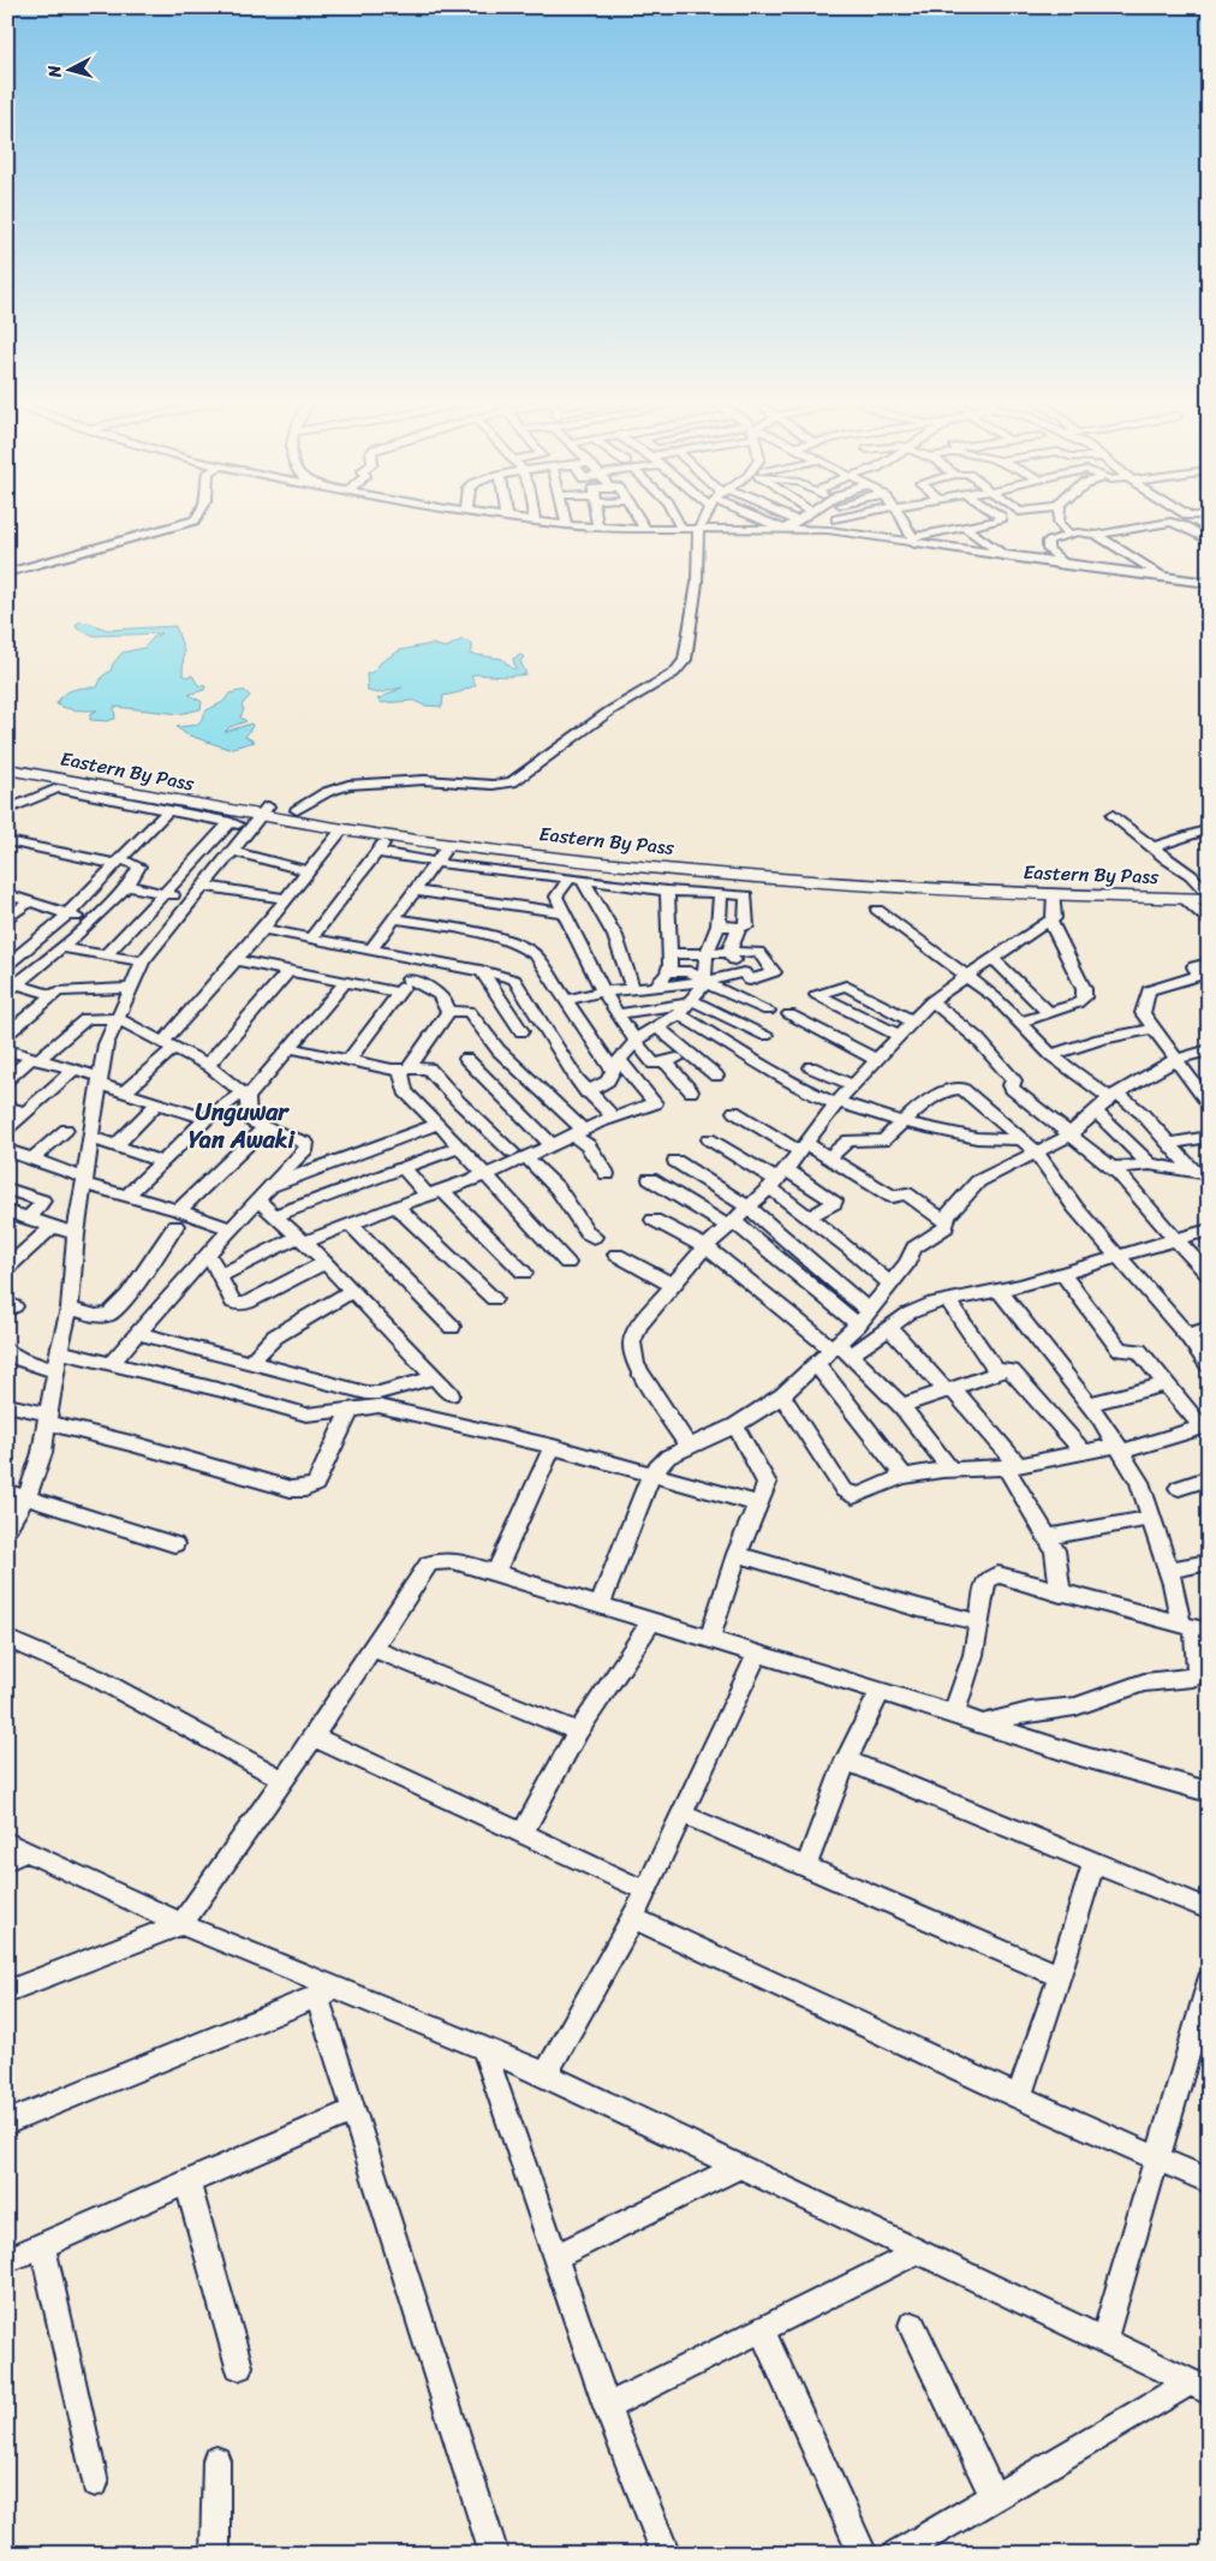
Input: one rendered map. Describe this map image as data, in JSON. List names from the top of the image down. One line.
{"streets":{"main road":["Eastern By Pass"]},"districts":["Unguwar Yan Awaki"],"north":"left"}
